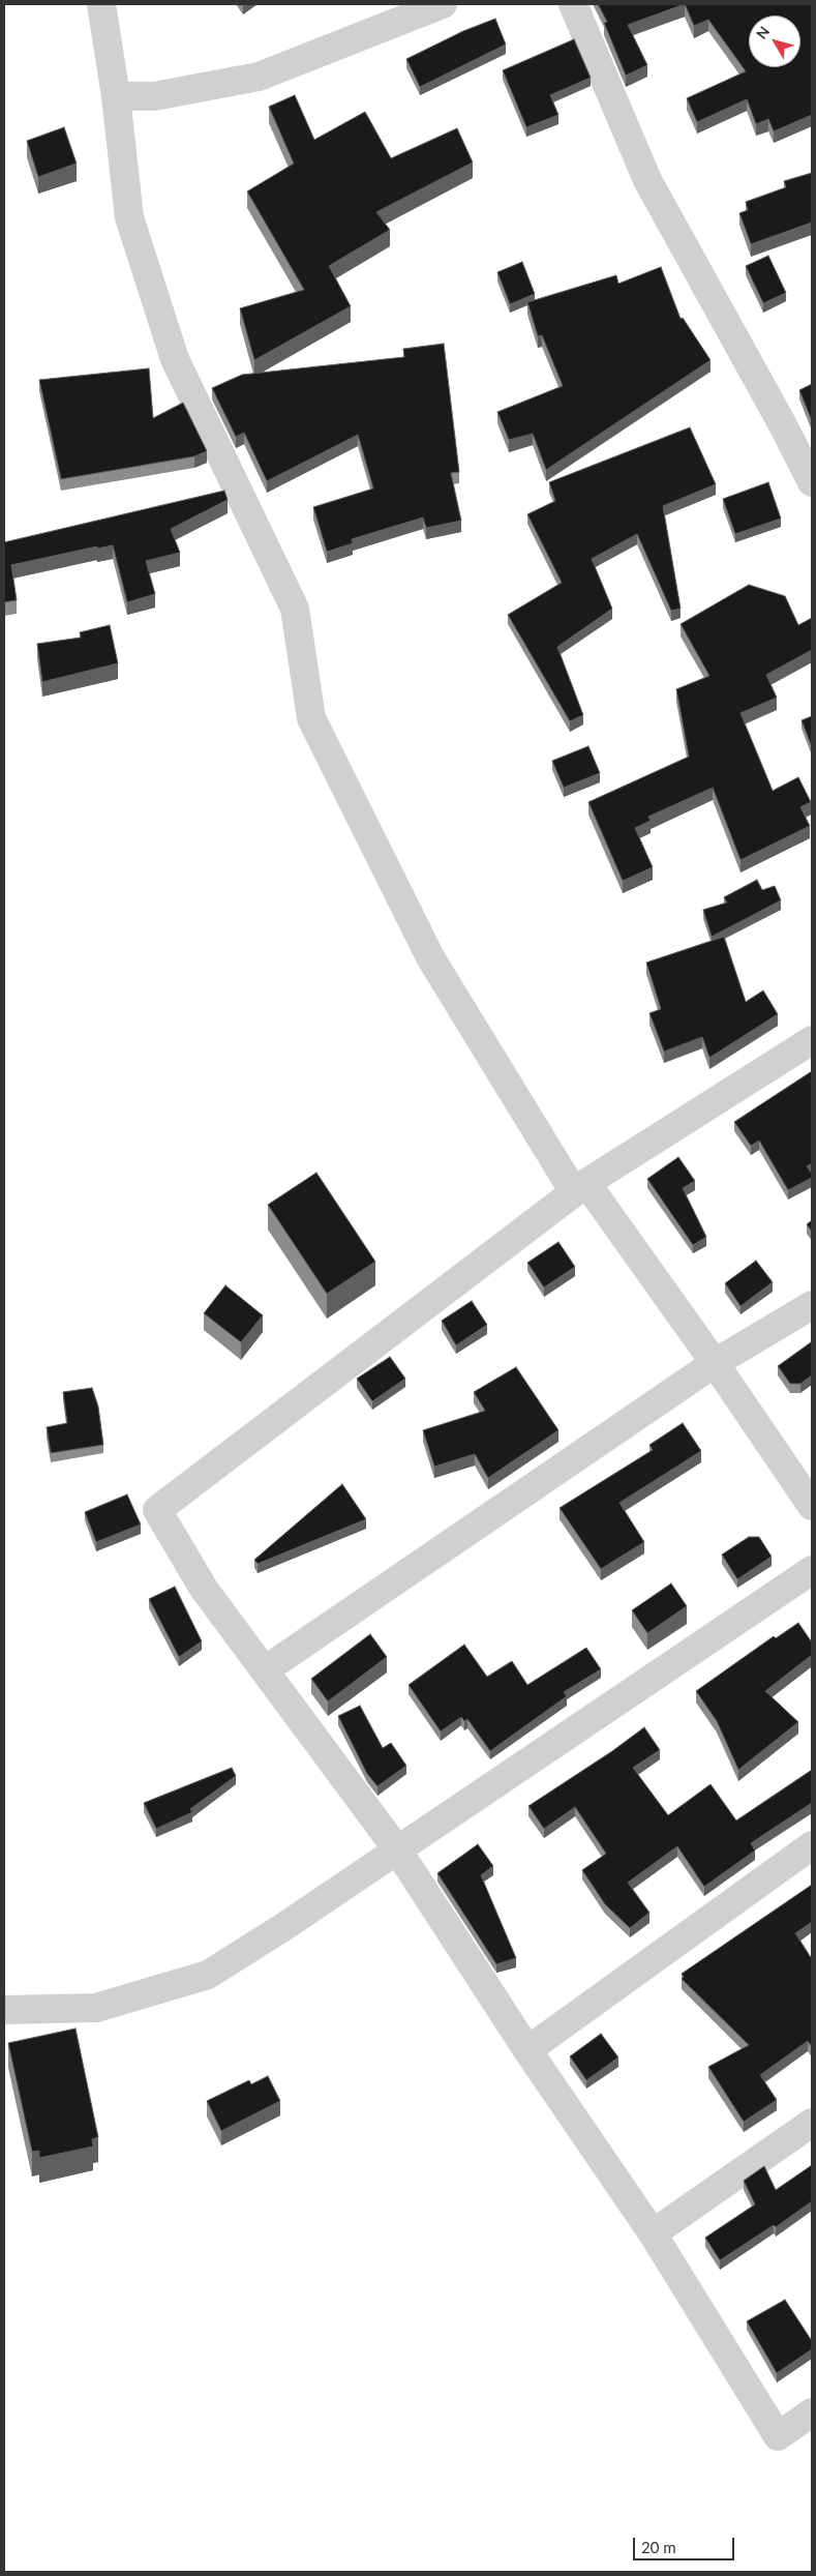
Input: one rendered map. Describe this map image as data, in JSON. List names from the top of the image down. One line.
{"scale_bar":"20 m","north":"top left"}
